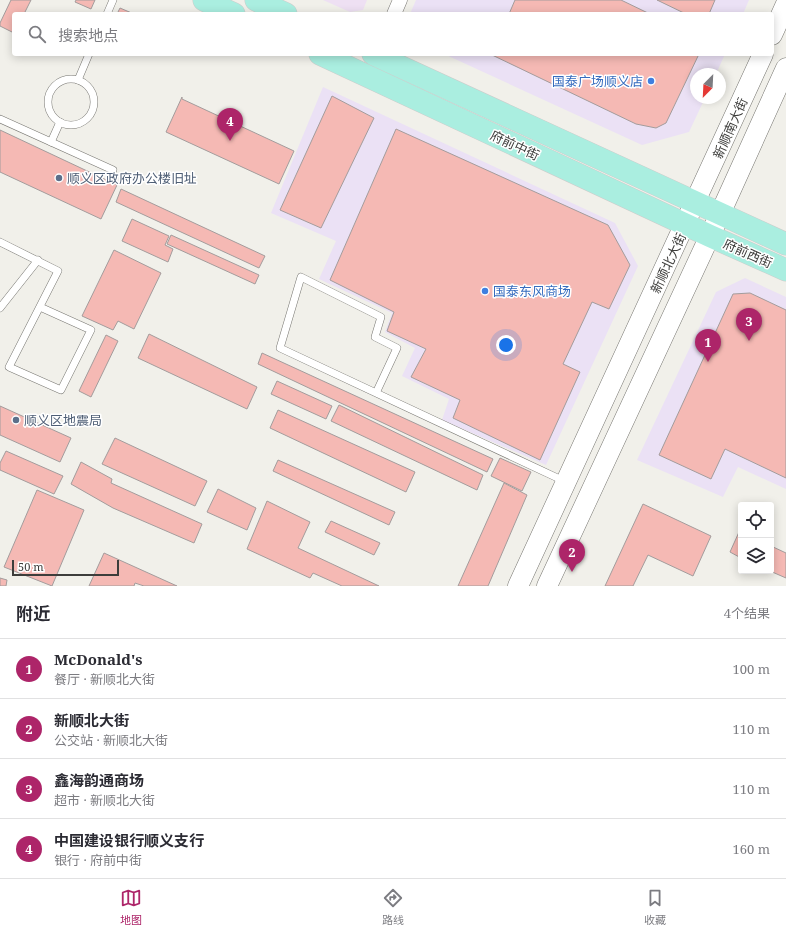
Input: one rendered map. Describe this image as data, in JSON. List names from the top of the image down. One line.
{"streets":{"main road":["新顺南大街","府前中街","府前西街","新顺北大街"]},"crossings":[["新顺南大街","府前中街"],["新顺南大街","府前西街"],["新顺南大街","新顺北大街"],["府前中街","府前西街"],["府前中街","新顺北大街"],["府前西街","新顺北大街"]],"places":["国泰广场顺义店","顺义区政府办公楼旧址","国泰东风商场","顺义区地震局"],"scale_bar":"50 m","north":"bottom left","page":{"search":"搜索地点","pins":["4","3","1","2"],"scale":"50 m","heading":["附近","4个结果"],"list":[{"mark":"1","name":"McDonald's","note":"餐厅 · 新顺北大街","value":"100 m"},{"mark":"2","name":"新顺北大街","note":"公交站 · 新顺北大街","value":"110 m"},{"mark":"3","name":"鑫海韵通商场","note":"超市 · 新顺北大街","value":"110 m"},{"mark":"4","name":"中国建设银行顺义支行","note":"银行 · 府前中街","value":"160 m"}],"nav":["地图","路线","收藏"]}}
